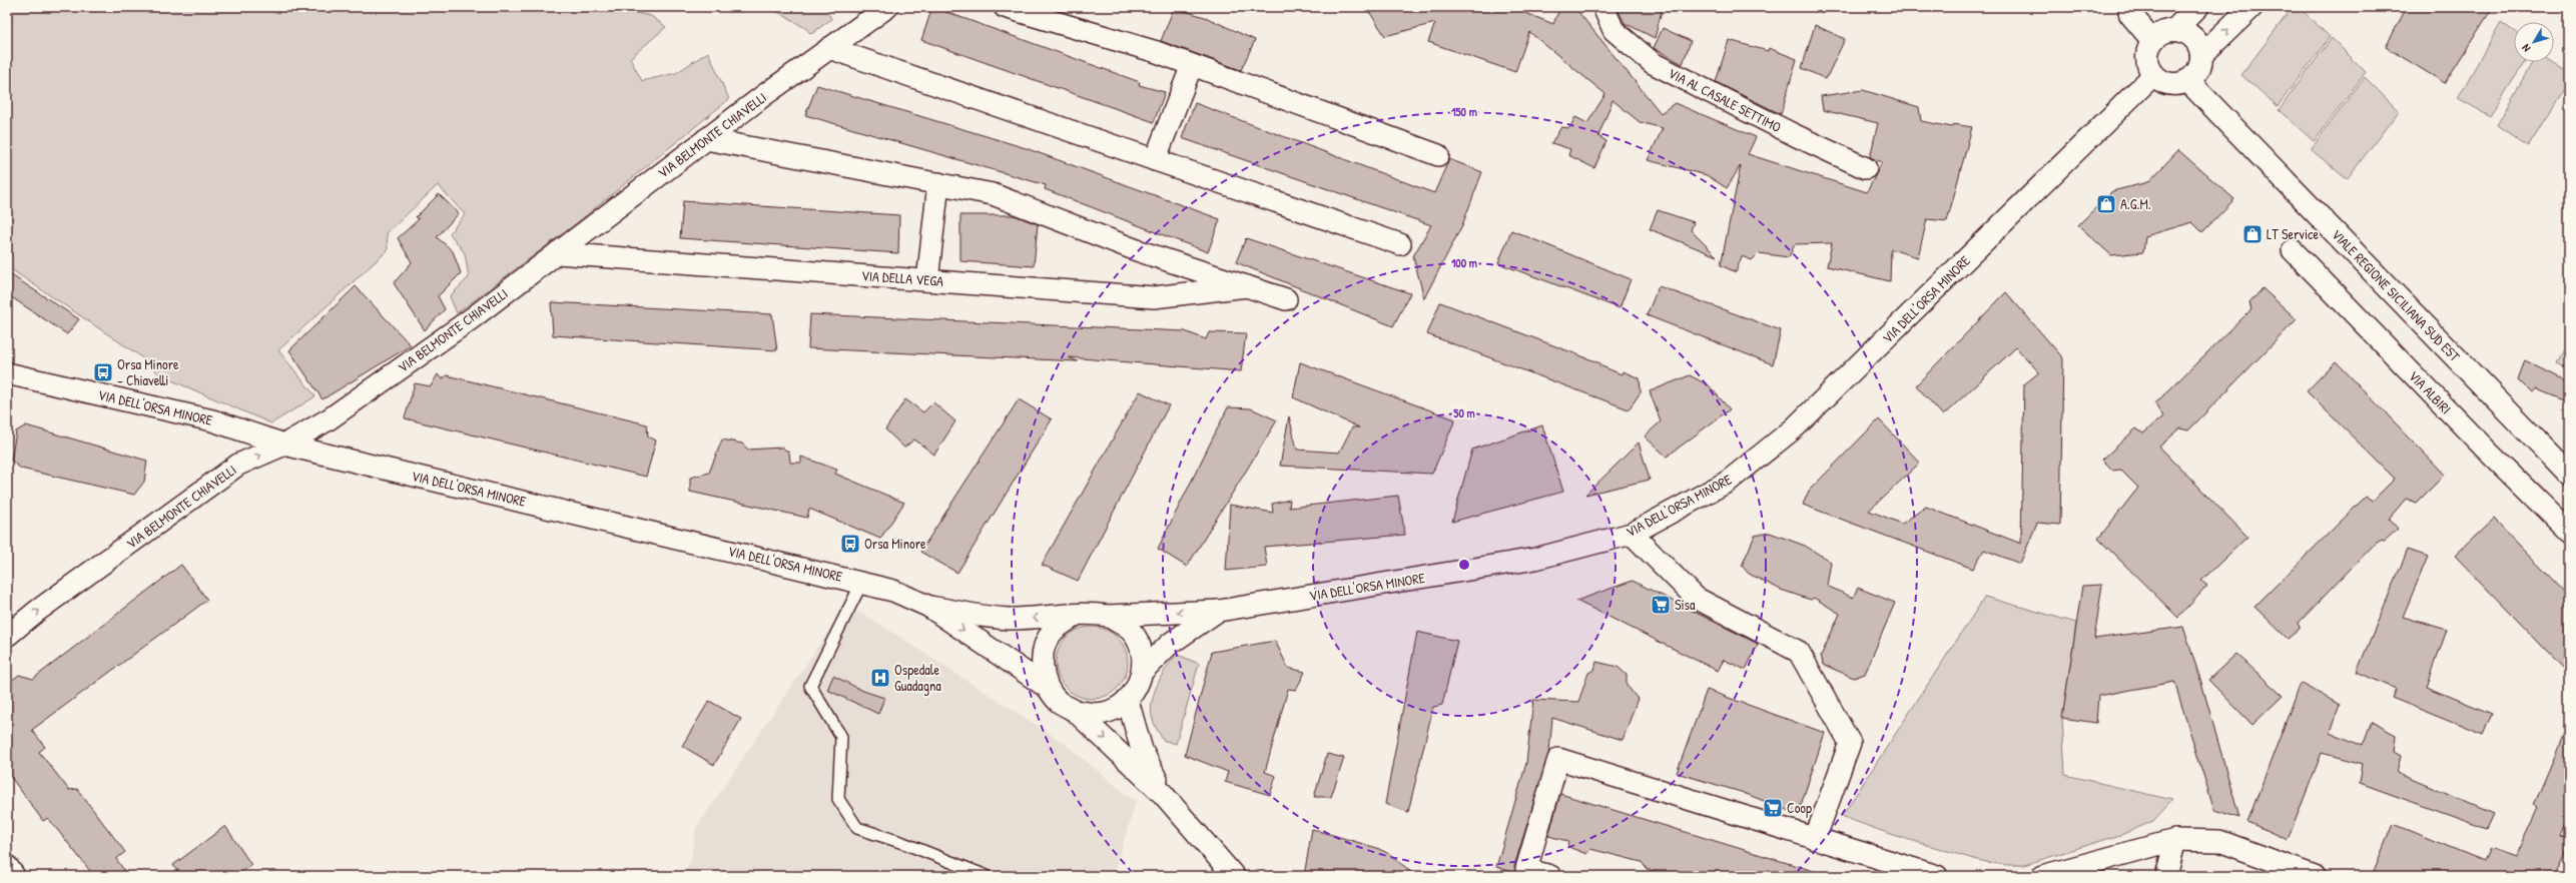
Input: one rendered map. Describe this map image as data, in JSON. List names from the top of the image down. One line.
{"streets":{"street":["VIA AL CASALE SETTIMO","VIA BELMONTE CHIAVELLI","VIA DELLA VEGA","VIALE REGIONE SICILIANA SUD EST","VIA DELL'ORSA MINORE","VIA ALBIRI"]},"crossings":[["VIA BELMONTE CHIAVELLI","VIA DELLA VEGA"],["VIA BELMONTE CHIAVELLI","VIA DELL'ORSA MINORE"],["VIALE REGIONE SICILIANA SUD EST","VIA DELL'ORSA MINORE"]],"places":{"shop":["A.G.M.","LT Service"],"bus stop":["Orsa Minore - Chiavelli","Orsa Minore"],"supermarket":["Sisa","Coop"],"hospital":["Ospedale Guadagna"]},"north":"bottom left","rings":["150 m","100 m","50 m"]}
